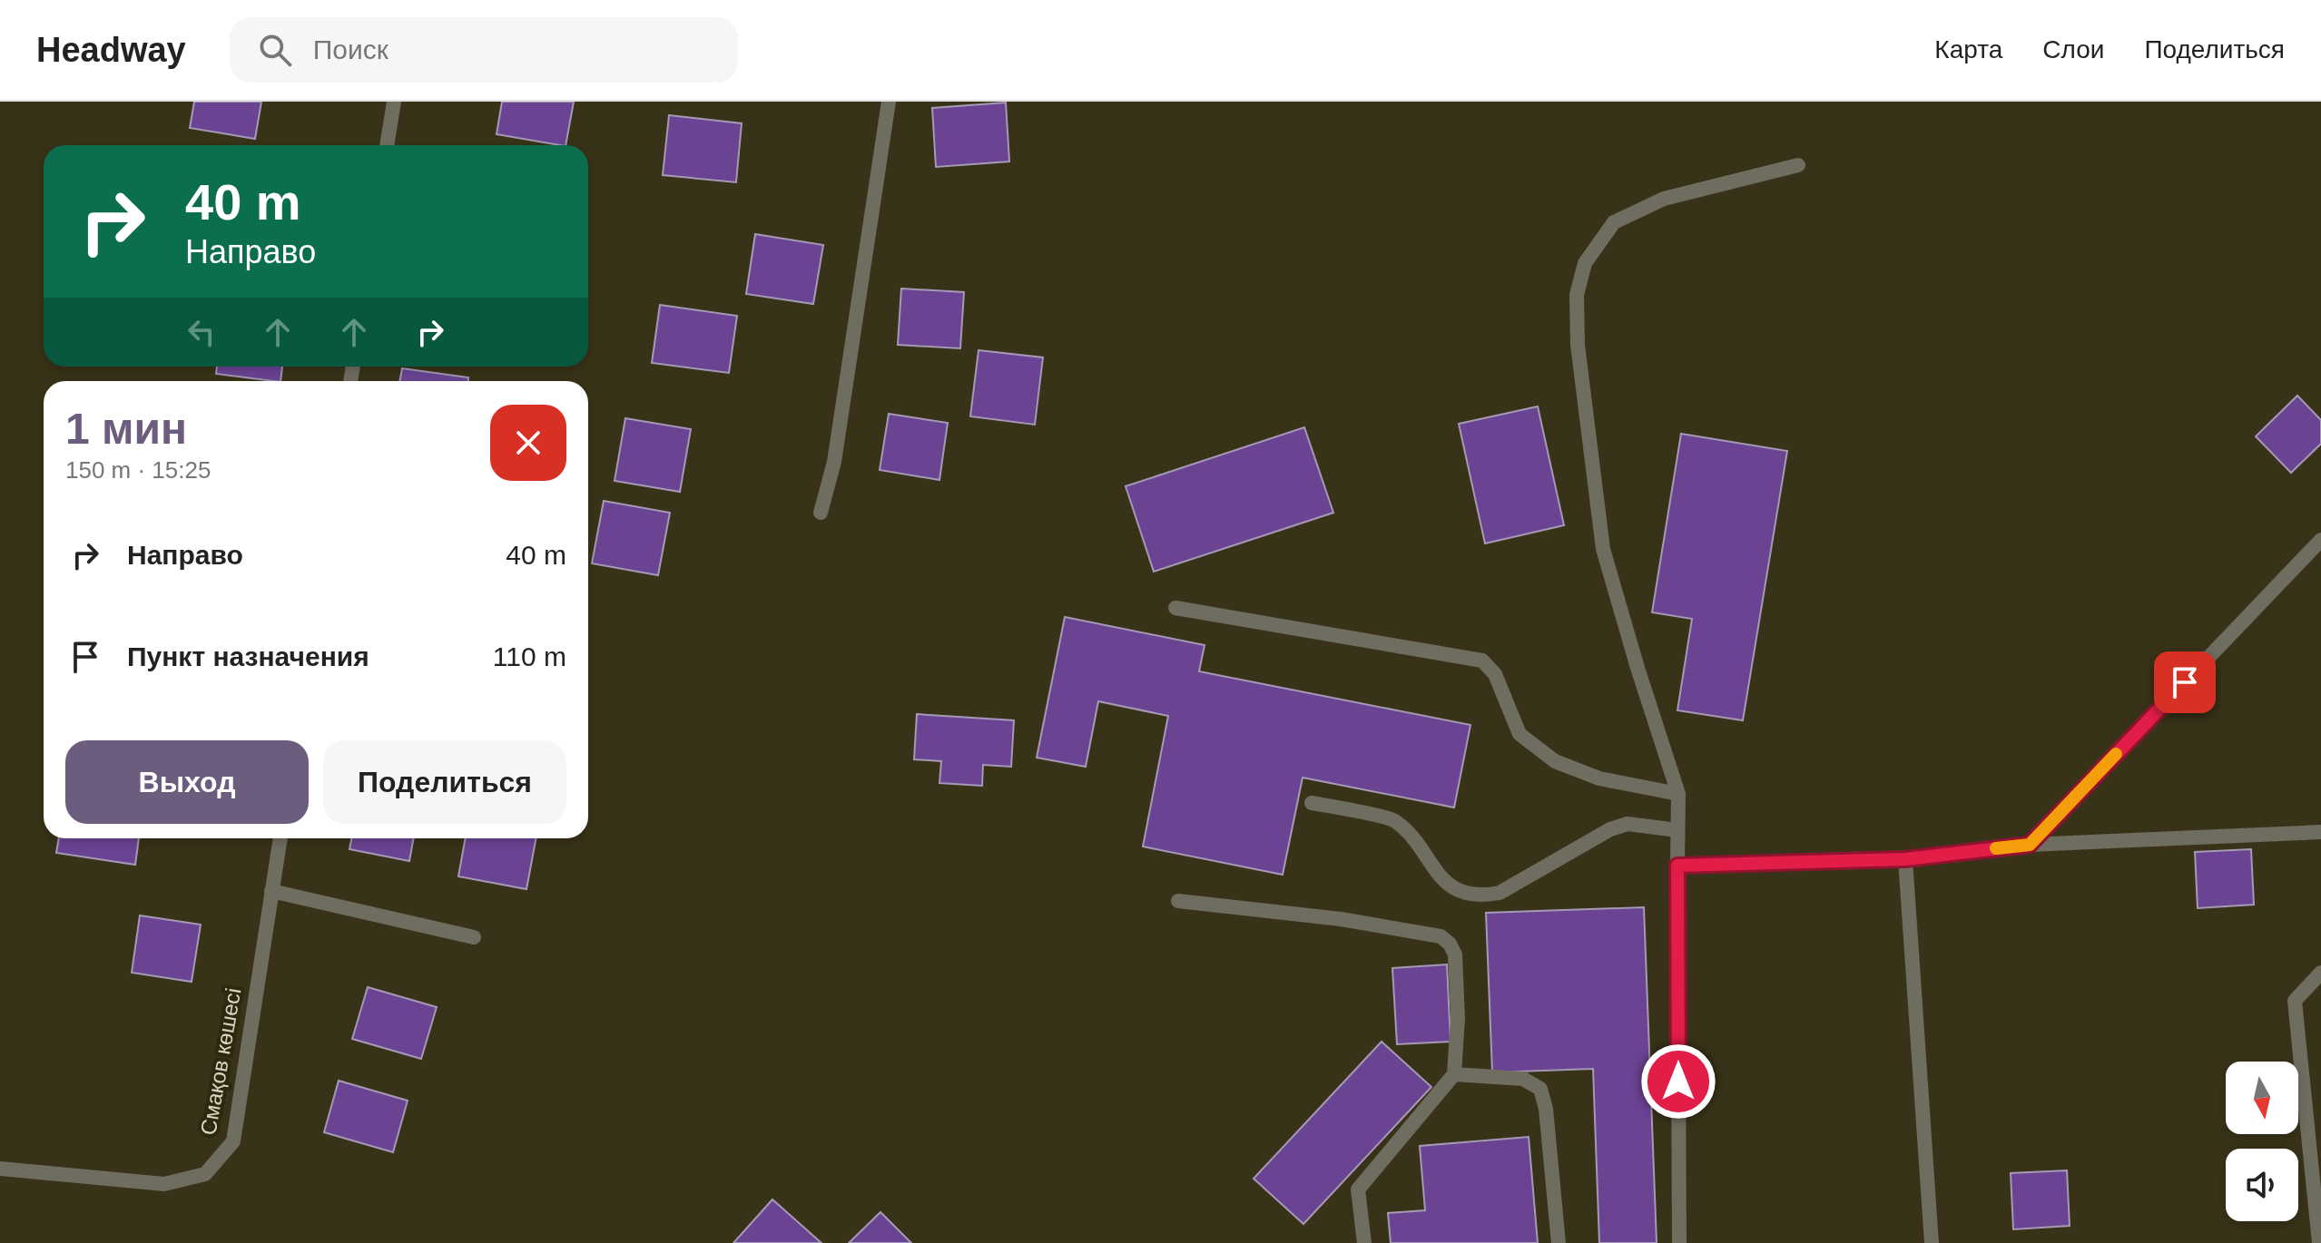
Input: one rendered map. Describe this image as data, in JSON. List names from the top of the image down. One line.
{"streets":{"street":["Смақов көшесі"]},"north":"bottom","page":{"header":"Headway","search":"Поиск","nav":["Карта","Слои","Поделиться"],"turn":["40 m","Направо"],"heading":["1 мин","150 m · 15:25"],"list":[{"name":"Направо","value":"40 m"},{"name":"Пункт назначения","value":"110 m"}],"buttons":["Выход","Поделиться"]}}
